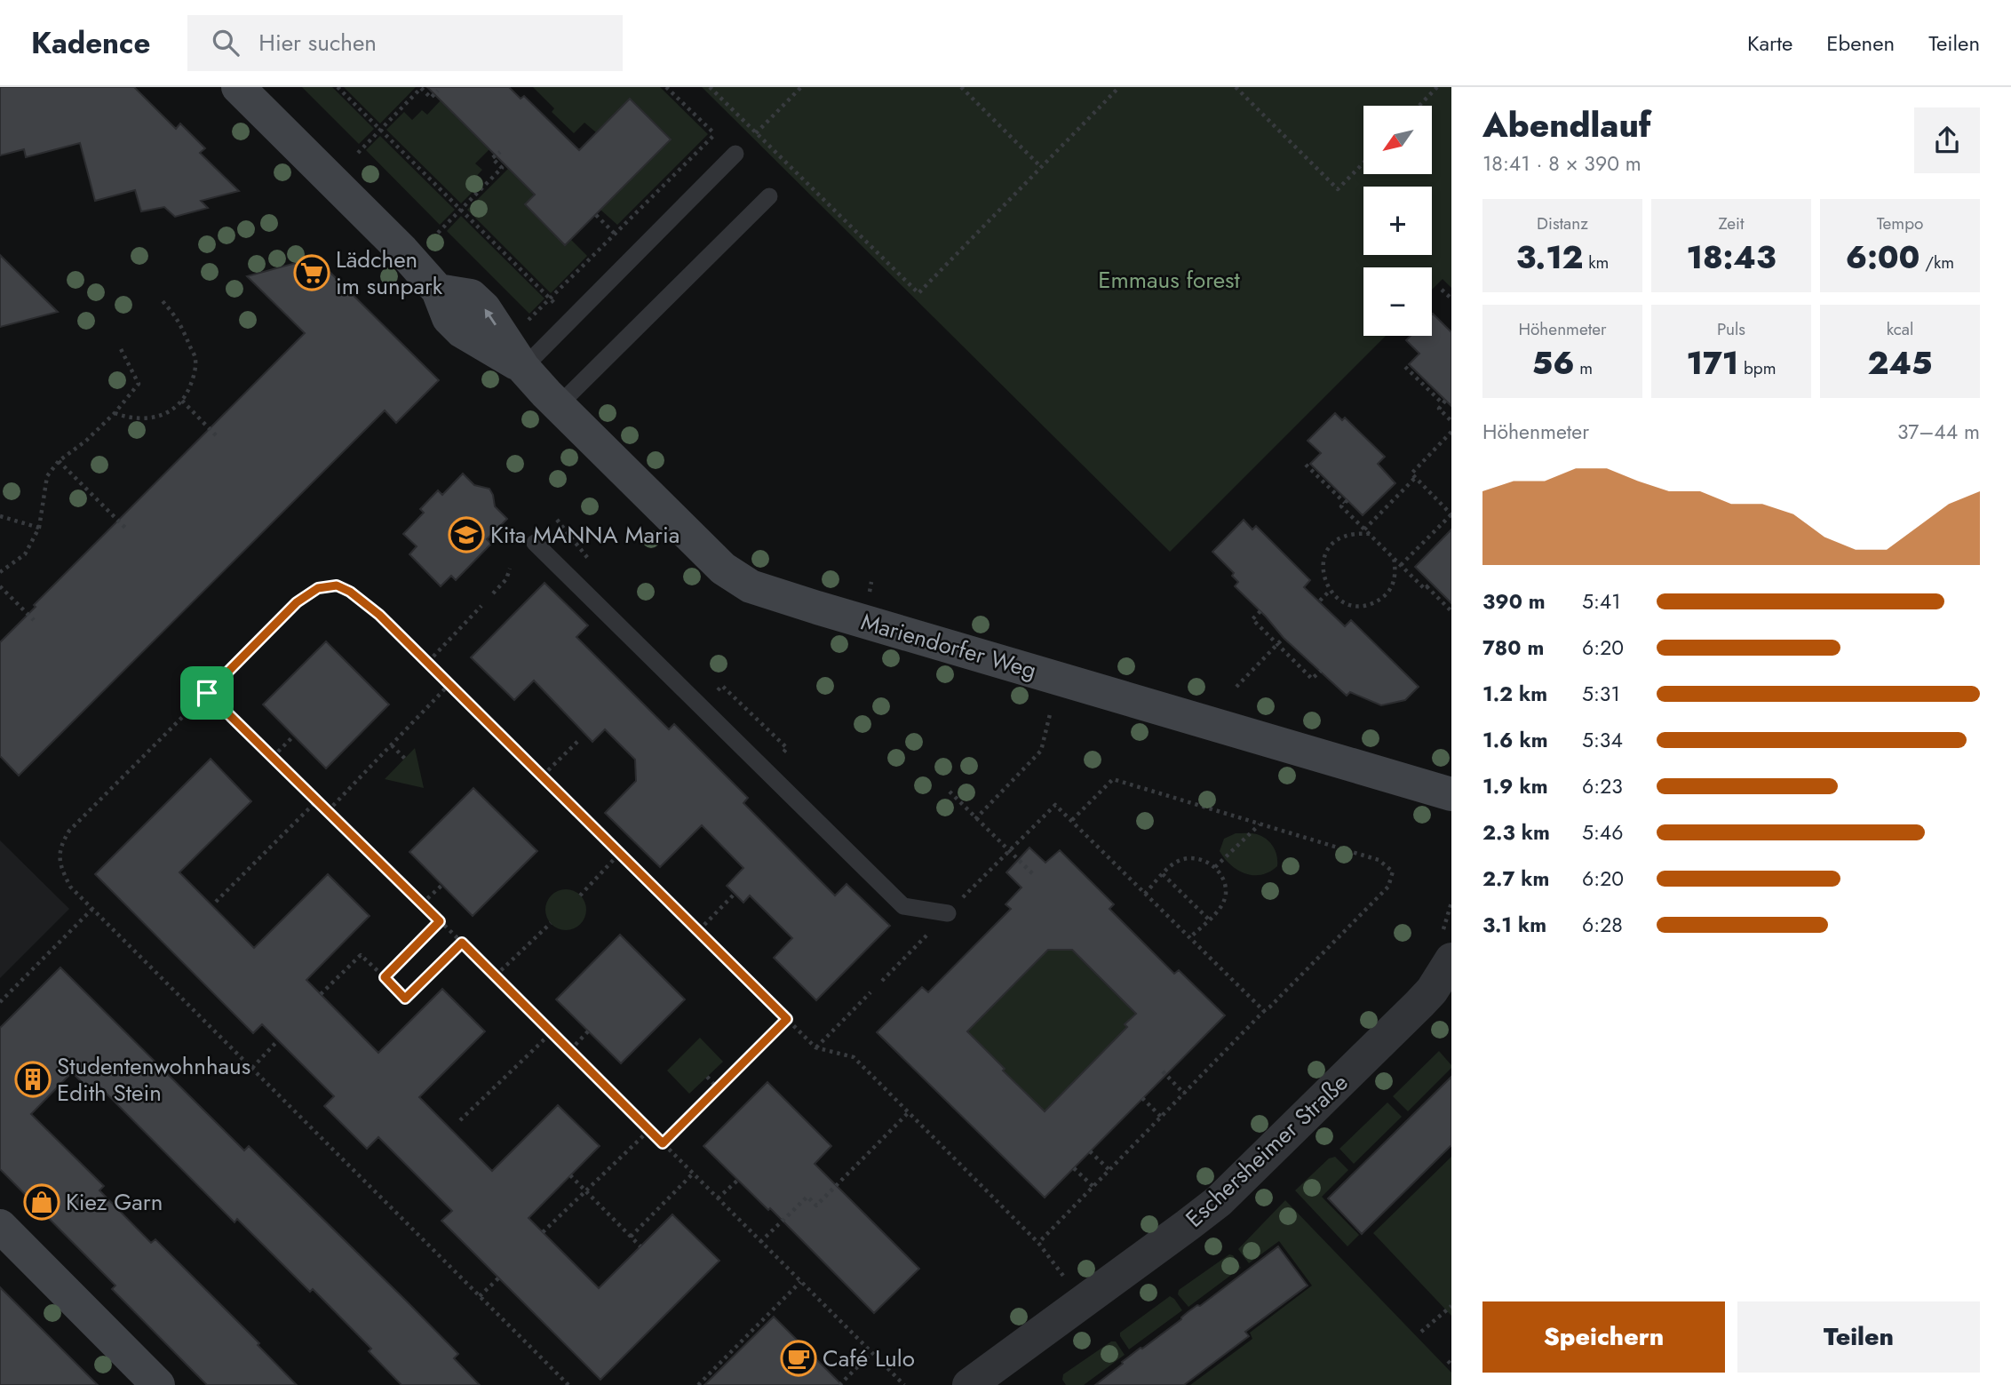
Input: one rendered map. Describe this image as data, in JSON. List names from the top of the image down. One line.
{"streets":{"street":["Mariendorfer Weg","Eschersheimer Straße"]},"parks":["Emmaus forest"],"places":{"supermarket":["Lädchen im sunpark"],"school or university":["Kita MANNA Maria"],"building":["Studentenwohnhaus Edith Stein"],"shop":["Kiez Garn"],"cafe":["Café Lulo"]},"north":"bottom left","page":{"header":"Kadence","search":"Hier suchen","nav":["Karte","Ebenen","Teilen"],"heading":["Abendlauf","18:41 · 8 × 390 m"],"map_buttons":["+","−"],"stats":[["Distanz","3.12 km"],["Zeit","18:43"],["Tempo","6:00 /km"],["Höhenmeter","56 m"],["Puls","171 bpm"],["kcal","245"]],"chart":["Höhenmeter","37–44 m"],"list":[{"name":"390 m","note":"5:41"},{"name":"780 m","note":"6:20"},{"name":"1.2 km","note":"5:31"},{"name":"1.6 km","note":"5:34"},{"name":"1.9 km","note":"6:23"},{"name":"2.3 km","note":"5:46"},{"name":"2.7 km","note":"6:20"},{"name":"3.1 km","note":"6:28"}],"buttons":["Speichern","Teilen"]}}
